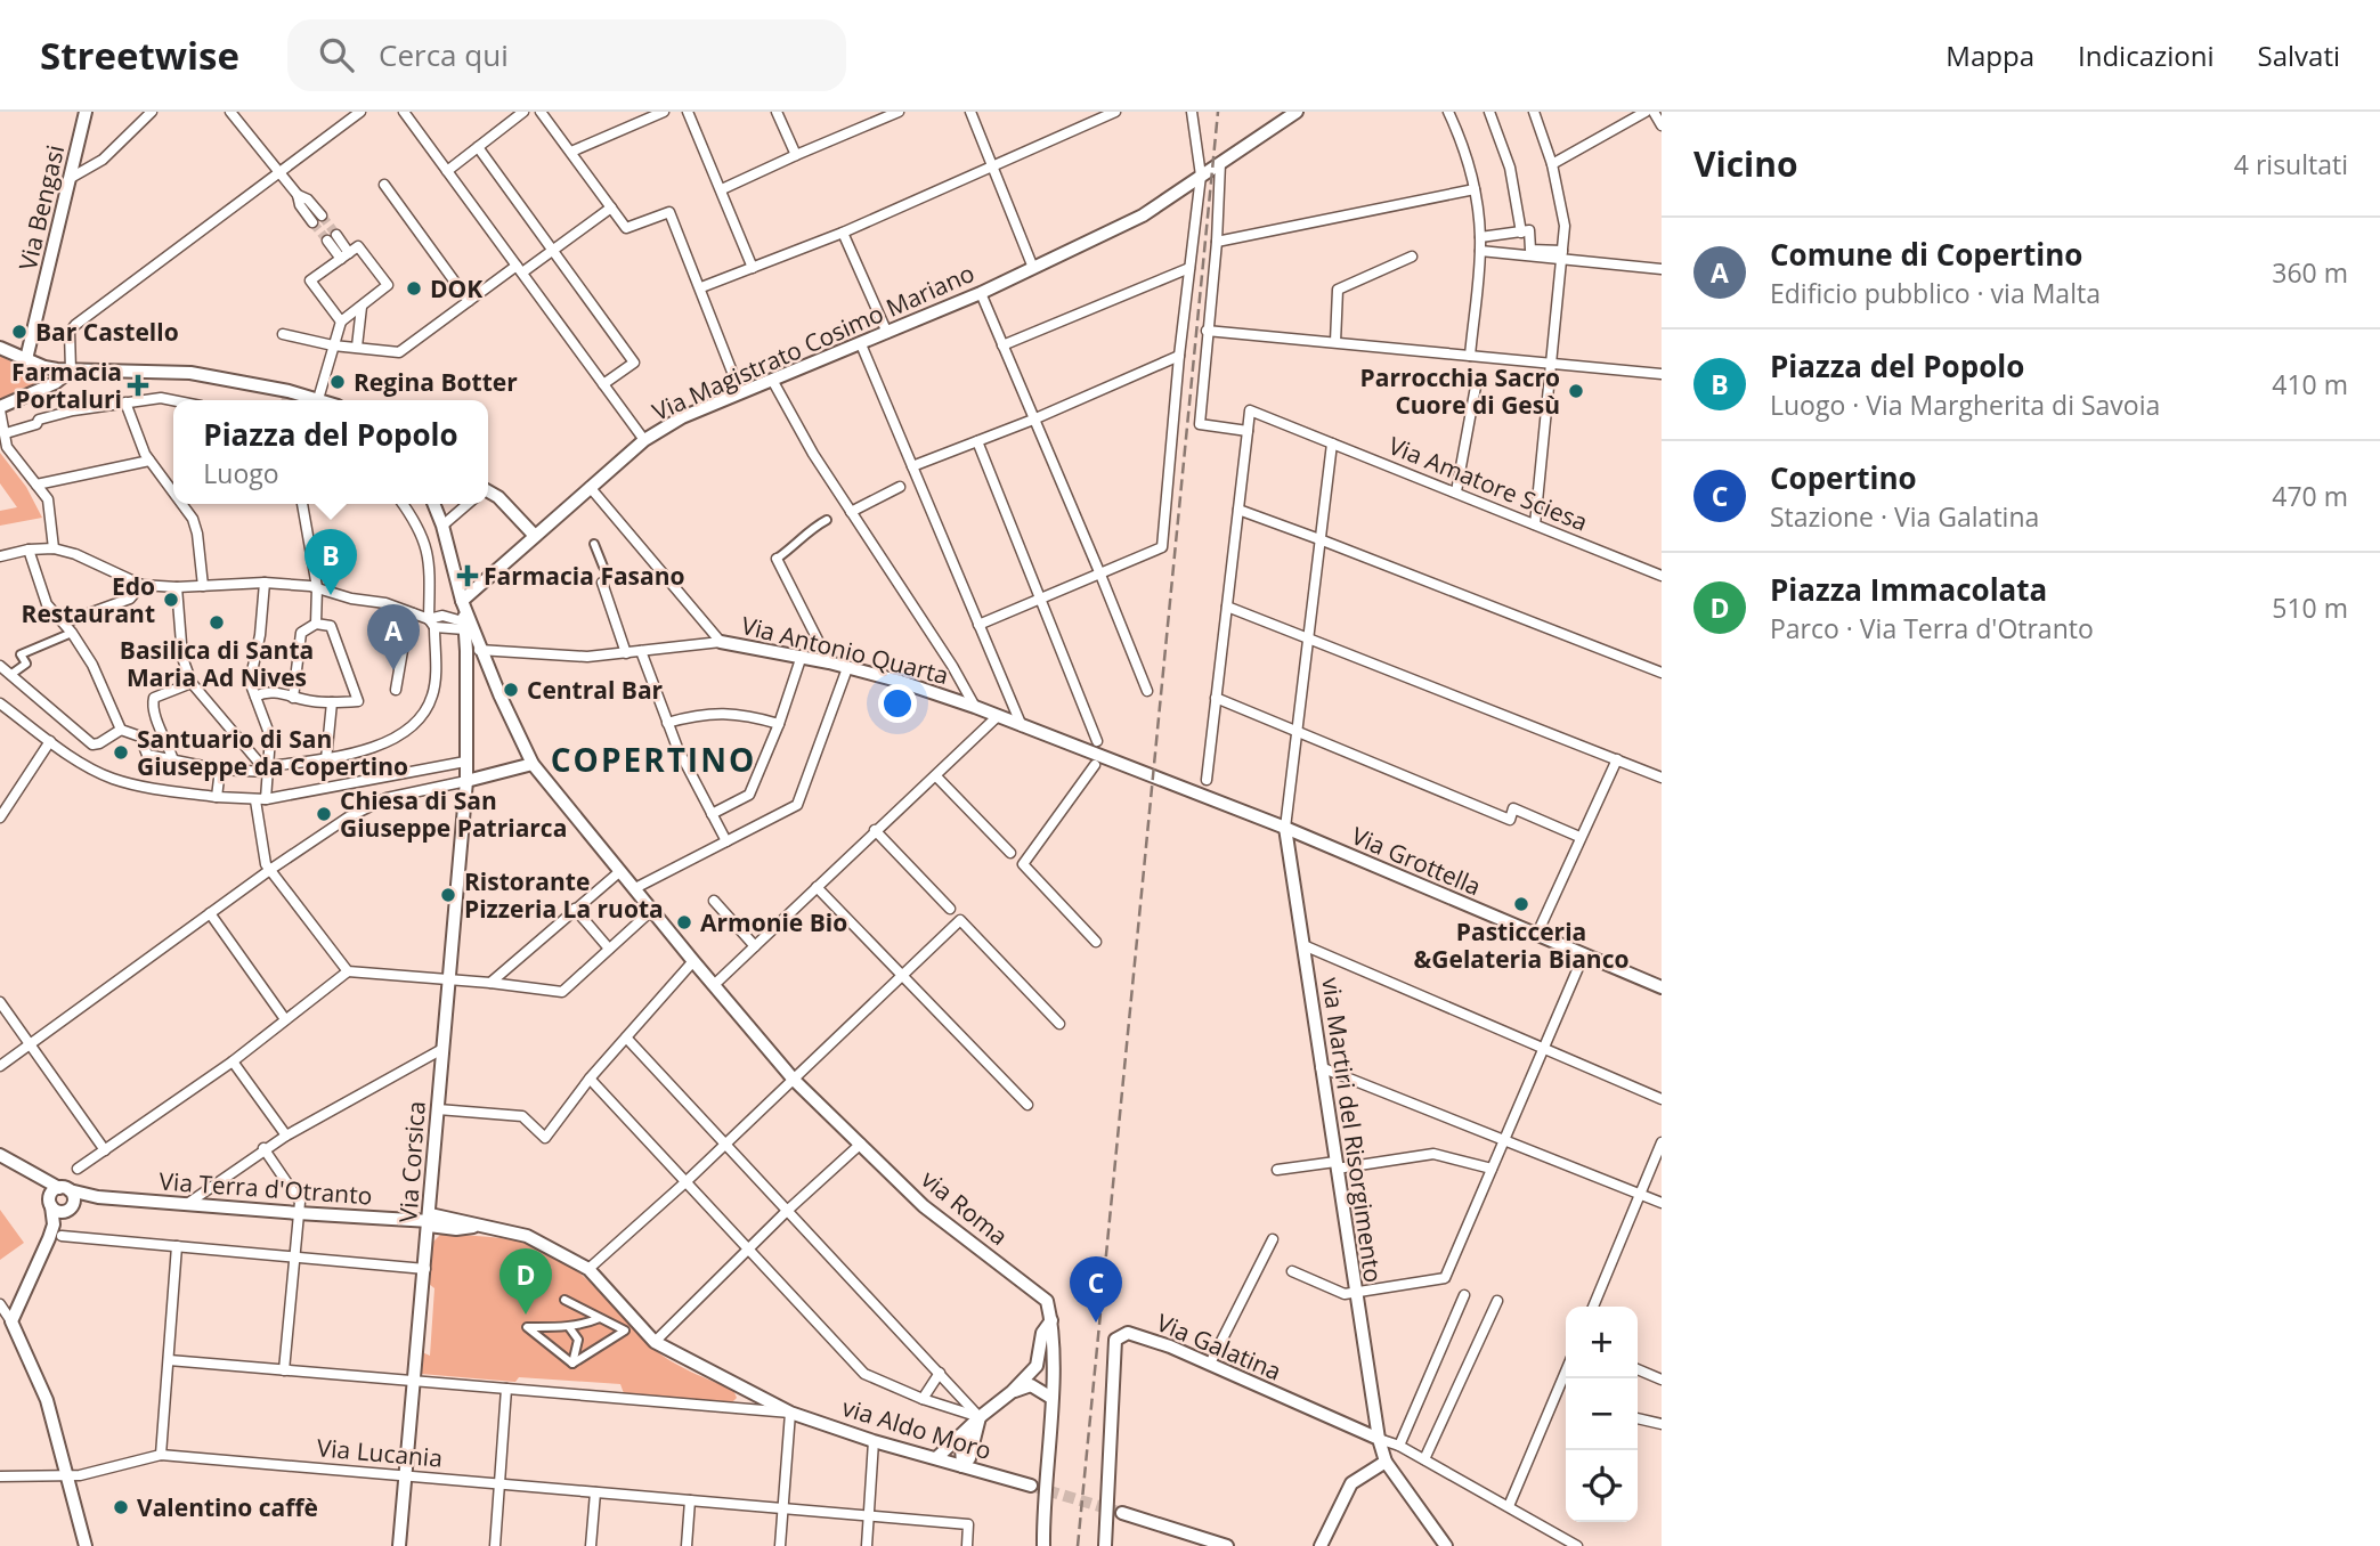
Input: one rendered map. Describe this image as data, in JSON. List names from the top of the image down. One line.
{"streets":{"street":["Via Bengasi","Via Magistrato Cosimo Mariano","Via Amatore Sciesa","Via Antonio Quarta","Via Grottella","via Martiri del Risorgimento","Via Corsica","Via Terra d'Otranto","via Roma","Via Galatina","via Aldo Moro","Via Lucania"]},"crossings":[["Via Antonio Quarta","Via Grottella"],["Via Antonio Quarta","via Roma"],["Via Grottella","via Martiri del Risorgimento"],["via Martiri del Risorgimento","Via Galatina"],["Via Corsica","Via Terra d'Otranto"],["Via Corsica","via Roma"],["Via Corsica","Via Lucania"]],"districts":["COPERTINO"],"places":{"other":["DOK","Bar Castello","Regina Botter","Parrocchia Sacro Cuore di Gesù","Edo Restaurant","Basilica di Santa Maria Ad Nives","Central Bar","Santuario di San Giuseppe da Copertino","Chiesa di San Giuseppe Patriarca","Ristorante Pizzeria La ruota","Pasticceria &Gelateria Bianco","Armonie Bio","Valentino caffè"],"health":["Farmacia Portaluri","Farmacia Fasano"]},"page":{"header":"Streetwise","search":"Cerca qui","nav":["Mappa","Indicazioni","Salvati"],"heading":["Vicino","4 risultati"],"list":[{"mark":"A","name":"Comune di Copertino","note":"Edificio pubblico · via Malta","value":"360 m"},{"mark":"B","name":"Piazza del Popolo","note":"Luogo · Via Margherita di Savoia","value":"410 m"},{"mark":"C","name":"Copertino","note":"Stazione · Via Galatina","value":"470 m"},{"mark":"D","name":"Piazza Immacolata","note":"Parco · Via Terra d'Otranto","value":"510 m"}],"popup":["Piazza del Popolo","Luogo"],"pins":["B","A","D","C"],"map_buttons":["+","−"]}}
